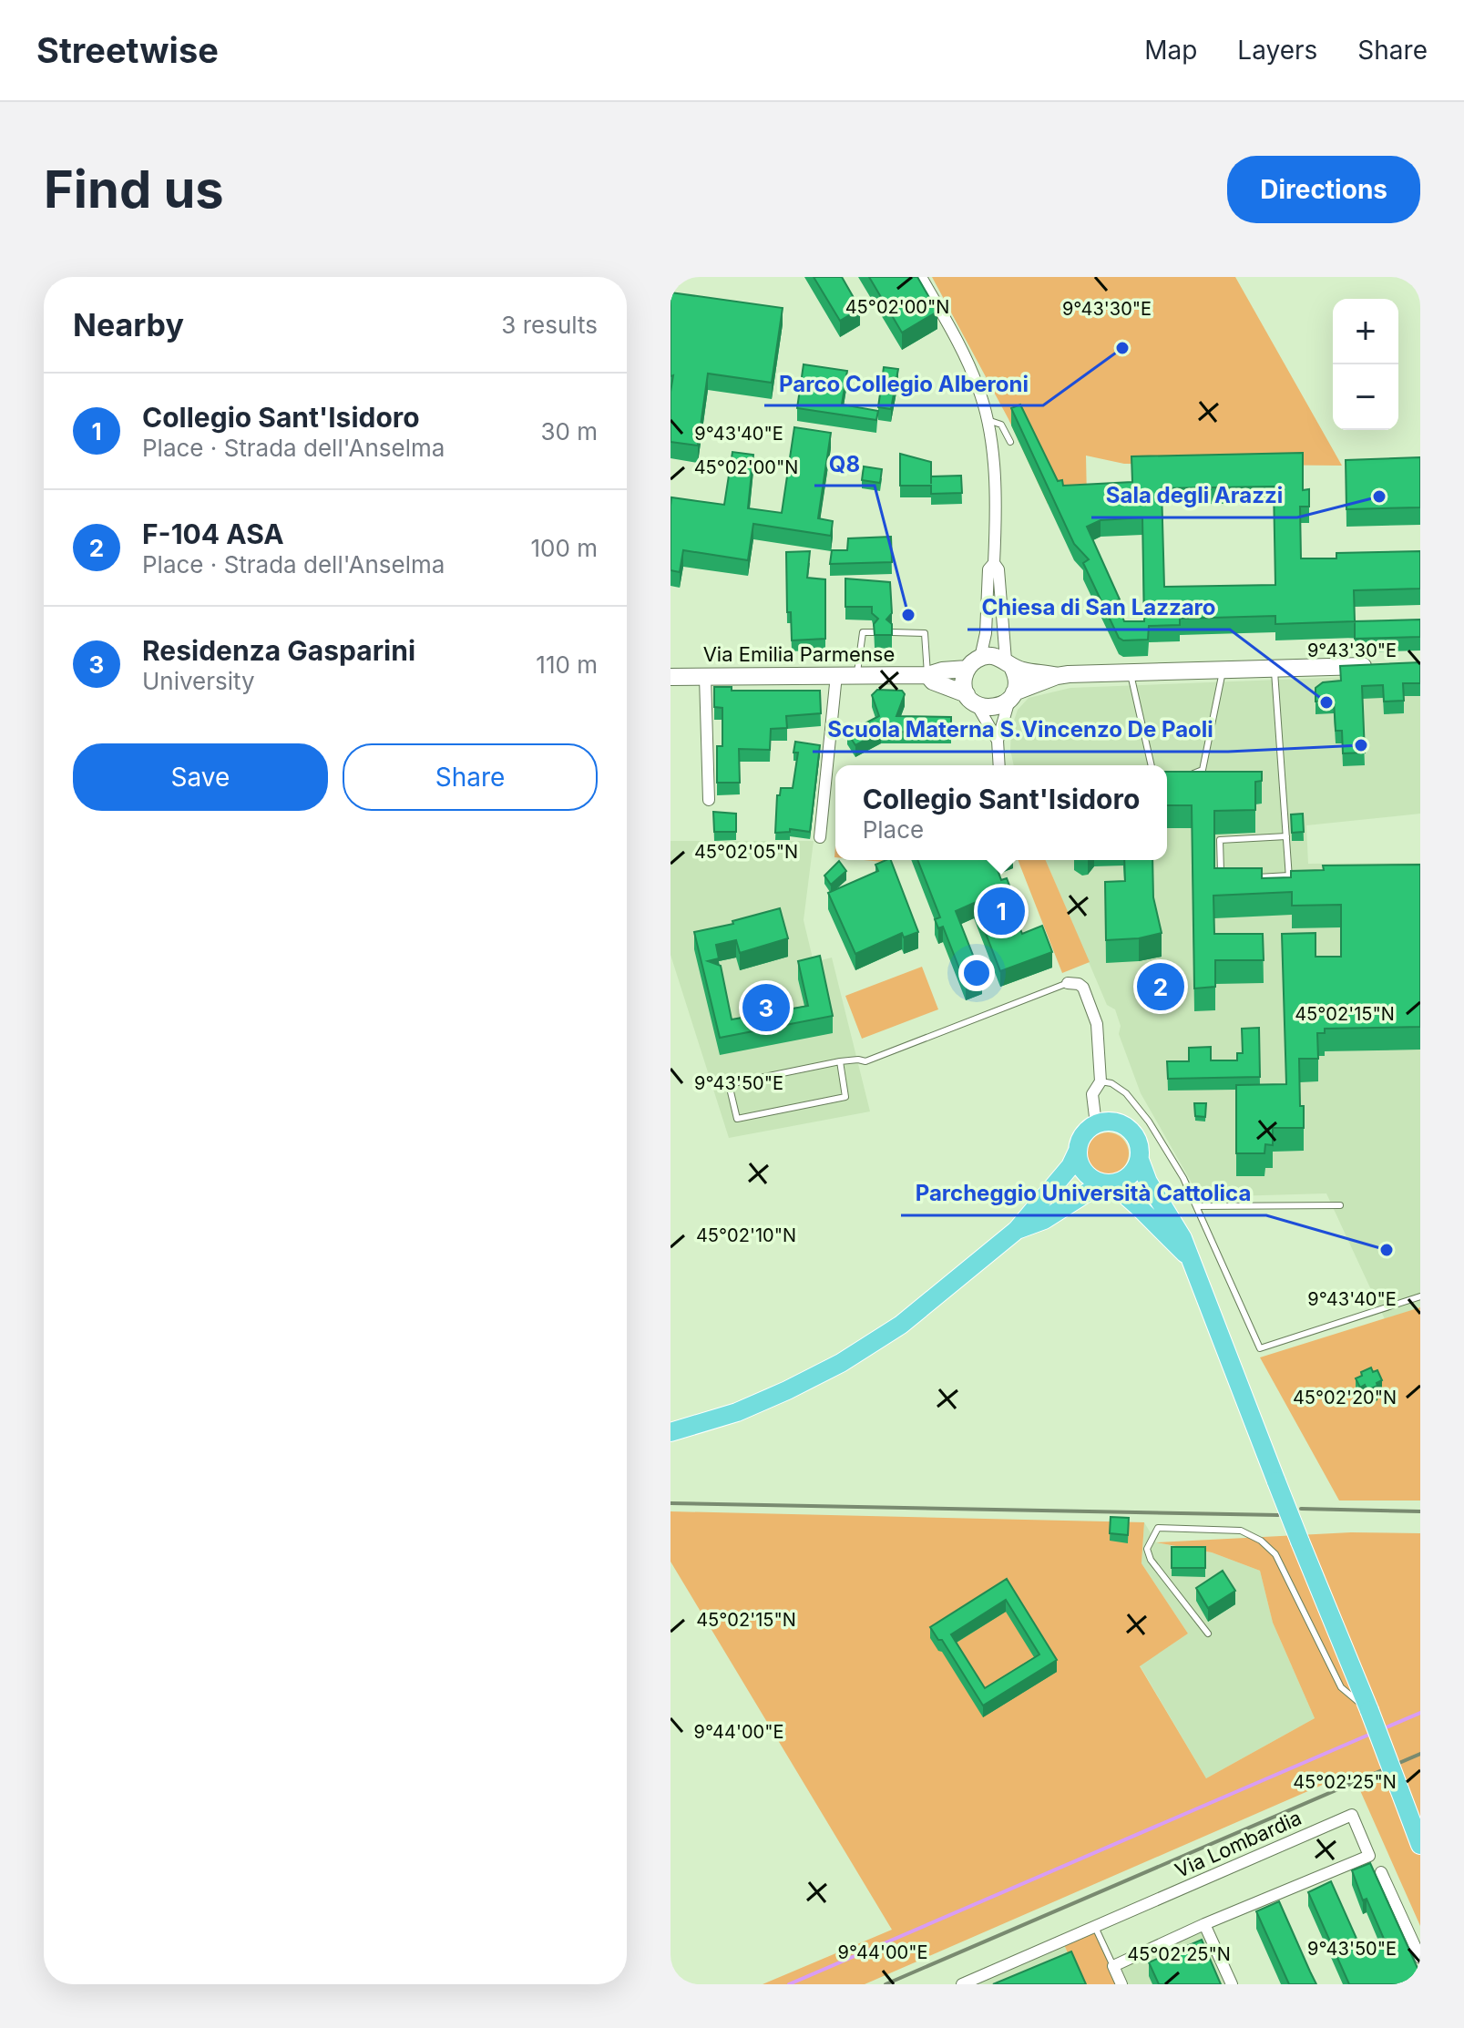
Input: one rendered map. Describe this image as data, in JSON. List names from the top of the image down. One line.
{"streets":{"main road":["Via Emilia Parmense"],"street":["Via Lombardia"]},"places":["Parco Collegio Alberoni","Sala degli Arazzi","Q8","Chiesa di San Lazzaro","Scuola Materna S.Vincenzo De Paoli","Parcheggio Università Cattolica"],"page":{"header":"Streetwise","nav":["Map","Layers","Share"],"buttons":["Directions",["Save","Share"]],"title":"Find us","heading":["Nearby","3 results"],"map_buttons":["+","−"],"list":[{"mark":"1","name":"Collegio Sant'Isidoro","note":"Place · Strada dell'Anselma","value":"30 m"},{"mark":"2","name":"F-104 ASA","note":"Place · Strada dell'Anselma","value":"100 m"},{"mark":"3","name":"Residenza Gasparini","note":"University","value":"110 m"}],"popup":["Collegio Sant'Isidoro","Place"],"pins":["1","2","3"]},"coordinates":["45°02'00\"N","9°43'30\"E","9°43'40\"E","45°02'05\"N","45°02'15\"N","9°43'50\"E","45°02'10\"N","45°02'20\"N","9°44'00\"E","45°02'25\"N"]}
